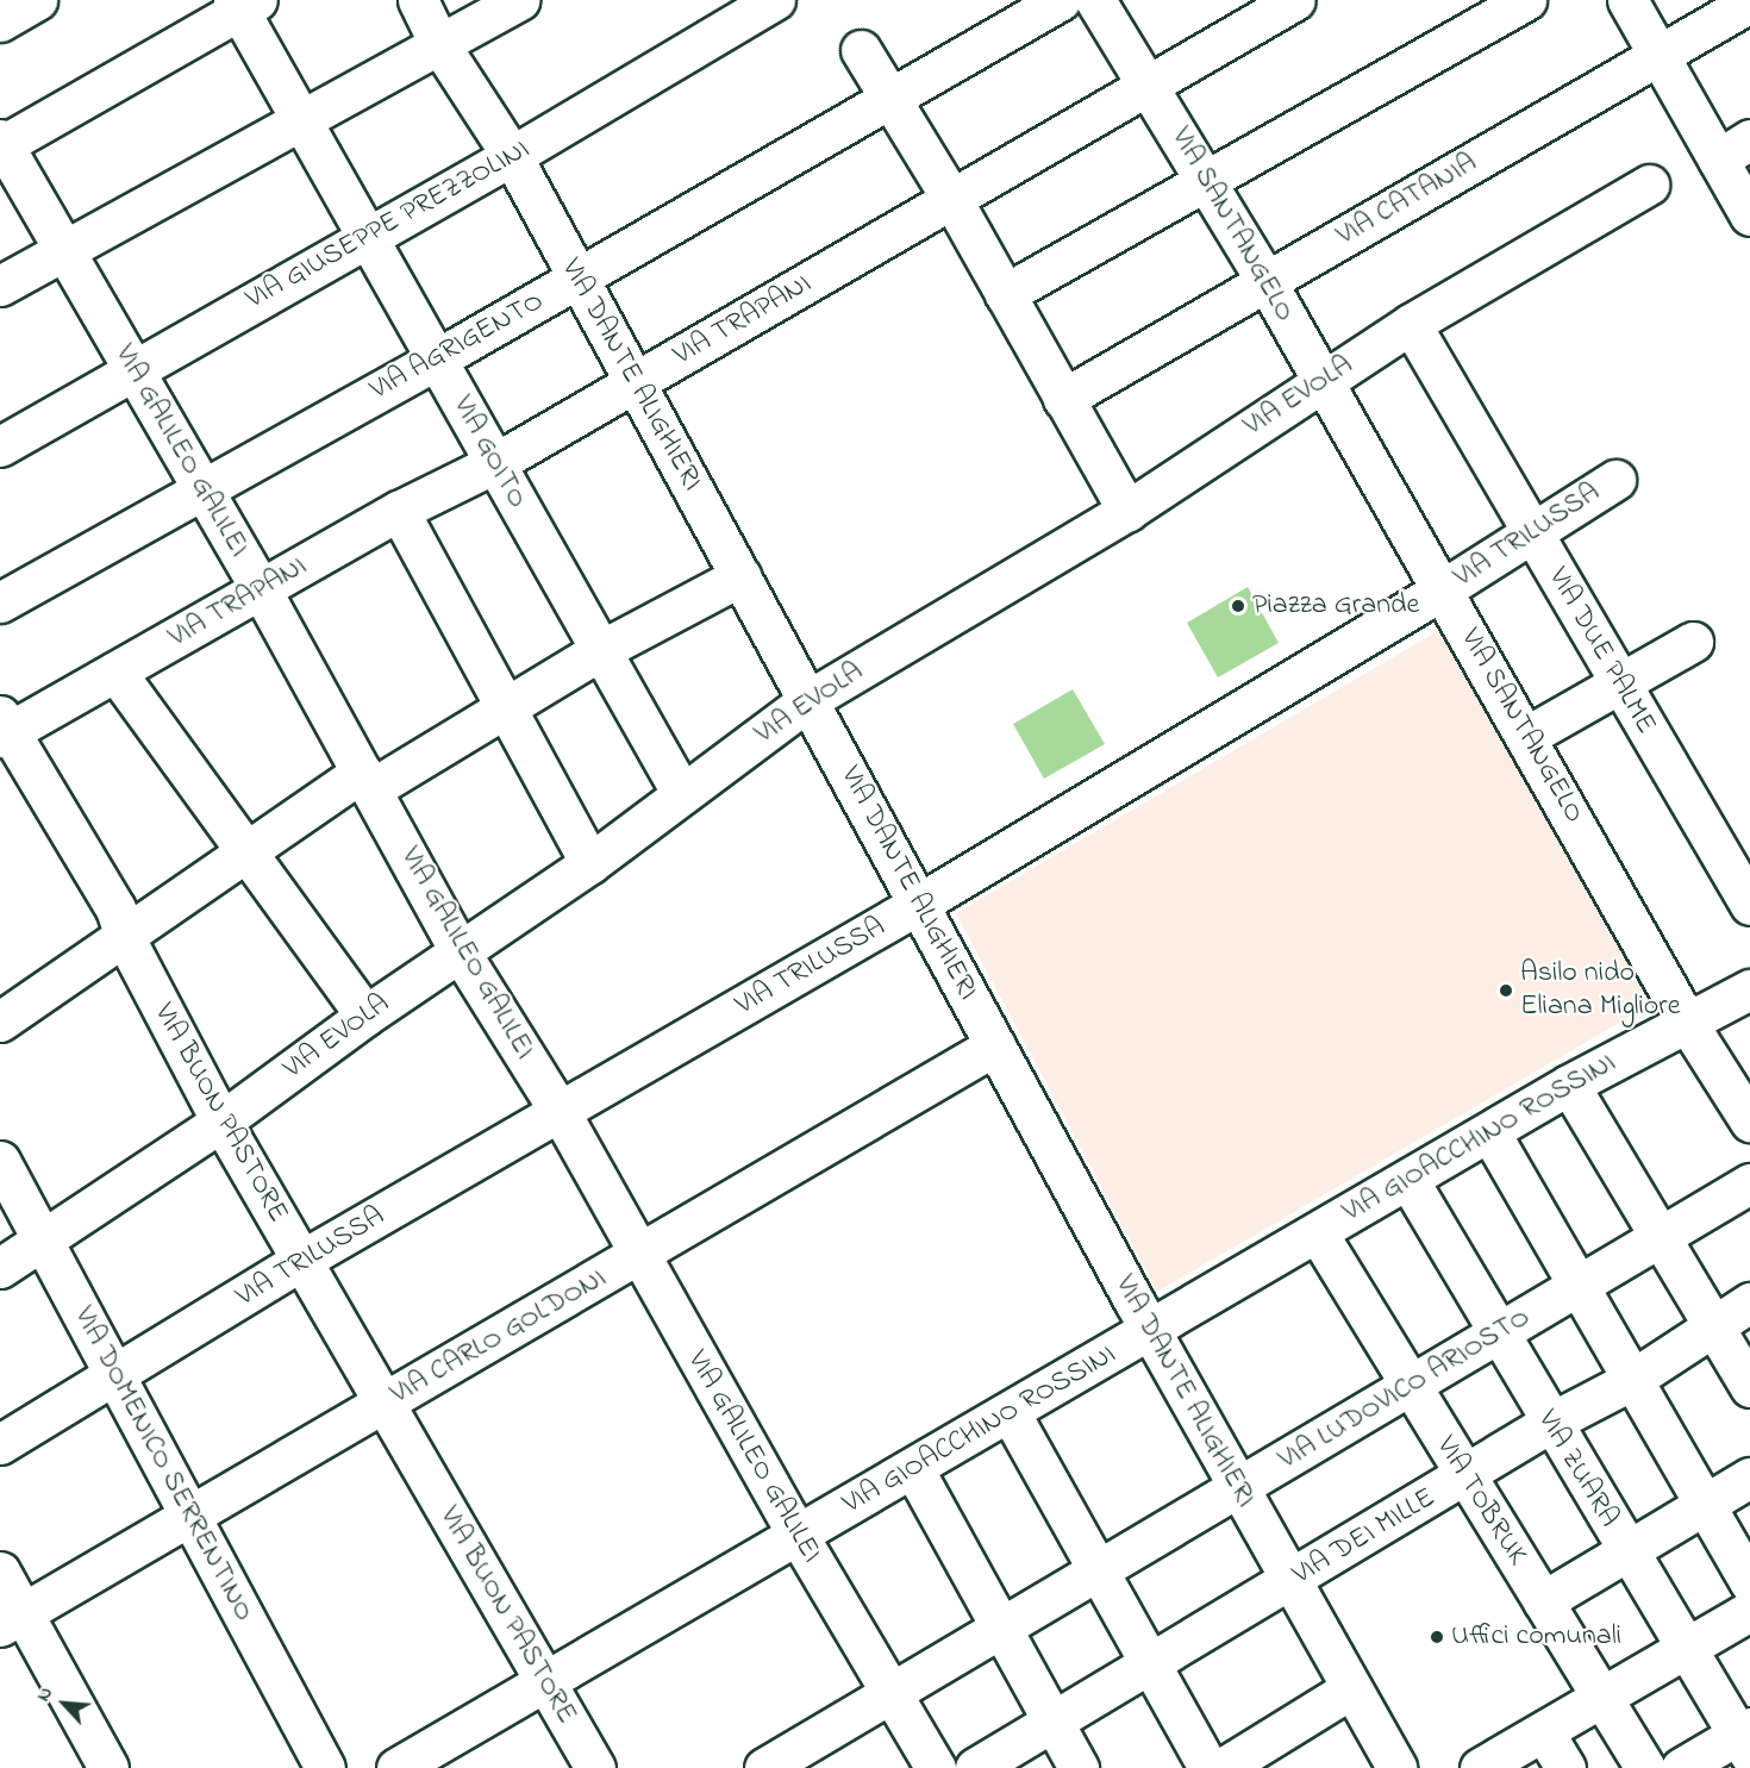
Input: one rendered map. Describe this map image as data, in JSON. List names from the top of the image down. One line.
{"streets":{"street":["VIA CATANIA","VIA GIUSEPPE PREZZOLINI","VIA SANTANGELO","VIA TRAPANI","VIA AGRIGENTO","VIA DANTE ALIGHIERI","VIA EVOLA","VIA GALILEO GALILEI","VIA GOITO","VIA TRILUSSA","VIA DUE PALME","VIA BUON PASTORE","VIA GIOACCHINO ROSSINI","VIA CARLO GOLDONI","VIA LUDOVICO ARIOSTO","VIA DOMENICO SERRENTINO","VIA ZUARA","VIA TOBRUK","VIA DEI MILLE"]},"crossings":[["VIA CATANIA","VIA SANTANGELO"],["VIA GIUSEPPE PREZZOLINI","VIA DANTE ALIGHIERI"],["VIA GIUSEPPE PREZZOLINI","VIA GALILEO GALILEI"],["VIA GIUSEPPE PREZZOLINI","VIA GOITO"],["VIA SANTANGELO","VIA TRAPANI"],["VIA SANTANGELO","VIA EVOLA"],["VIA SANTANGELO","VIA TRILUSSA"],["VIA SANTANGELO","VIA GIOACCHINO ROSSINI"],["VIA TRAPANI","VIA DANTE ALIGHIERI"],["VIA TRAPANI","VIA GALILEO GALILEI"],["VIA TRAPANI","VIA GOITO"],["VIA TRAPANI","VIA BUON PASTORE"],["VIA AGRIGENTO","VIA DANTE ALIGHIERI"],["VIA AGRIGENTO","VIA GALILEO GALILEI"],["VIA AGRIGENTO","VIA GOITO"],["VIA DANTE ALIGHIERI","VIA EVOLA"],["VIA DANTE ALIGHIERI","VIA TRILUSSA"],["VIA DANTE ALIGHIERI","VIA GIOACCHINO ROSSINI"],["VIA DANTE ALIGHIERI","VIA CARLO GOLDONI"],["VIA DANTE ALIGHIERI","VIA LUDOVICO ARIOSTO"],["VIA DANTE ALIGHIERI","VIA DEI MILLE"],["VIA EVOLA","VIA GALILEO GALILEI"],["VIA EVOLA","VIA GOITO"],["VIA EVOLA","VIA DUE PALME"],["VIA EVOLA","VIA BUON PASTORE"],["VIA EVOLA","VIA DOMENICO SERRENTINO"],["VIA GALILEO GALILEI","VIA TRILUSSA"],["VIA GALILEO GALILEI","VIA GIOACCHINO ROSSINI"],["VIA GALILEO GALILEI","VIA CARLO GOLDONI"],["VIA GALILEO GALILEI","VIA LUDOVICO ARIOSTO"],["VIA TRILUSSA","VIA DUE PALME"],["VIA TRILUSSA","VIA BUON PASTORE"],["VIA TRILUSSA","VIA DOMENICO SERRENTINO"],["VIA BUON PASTORE","VIA GIOACCHINO ROSSINI"],["VIA BUON PASTORE","VIA CARLO GOLDONI"],["VIA GIOACCHINO ROSSINI","VIA ZUARA"],["VIA GIOACCHINO ROSSINI","VIA TOBRUK"],["VIA CARLO GOLDONI","VIA DOMENICO SERRENTINO"],["VIA LUDOVICO ARIOSTO","VIA ZUARA"],["VIA LUDOVICO ARIOSTO","VIA TOBRUK"],["VIA ZUARA","VIA DEI MILLE"],["VIA TOBRUK","VIA DEI MILLE"]],"places":["Piazza Grande","Asilo nido Eliana Migliore","Uffici comunali"],"north":"top left"}
